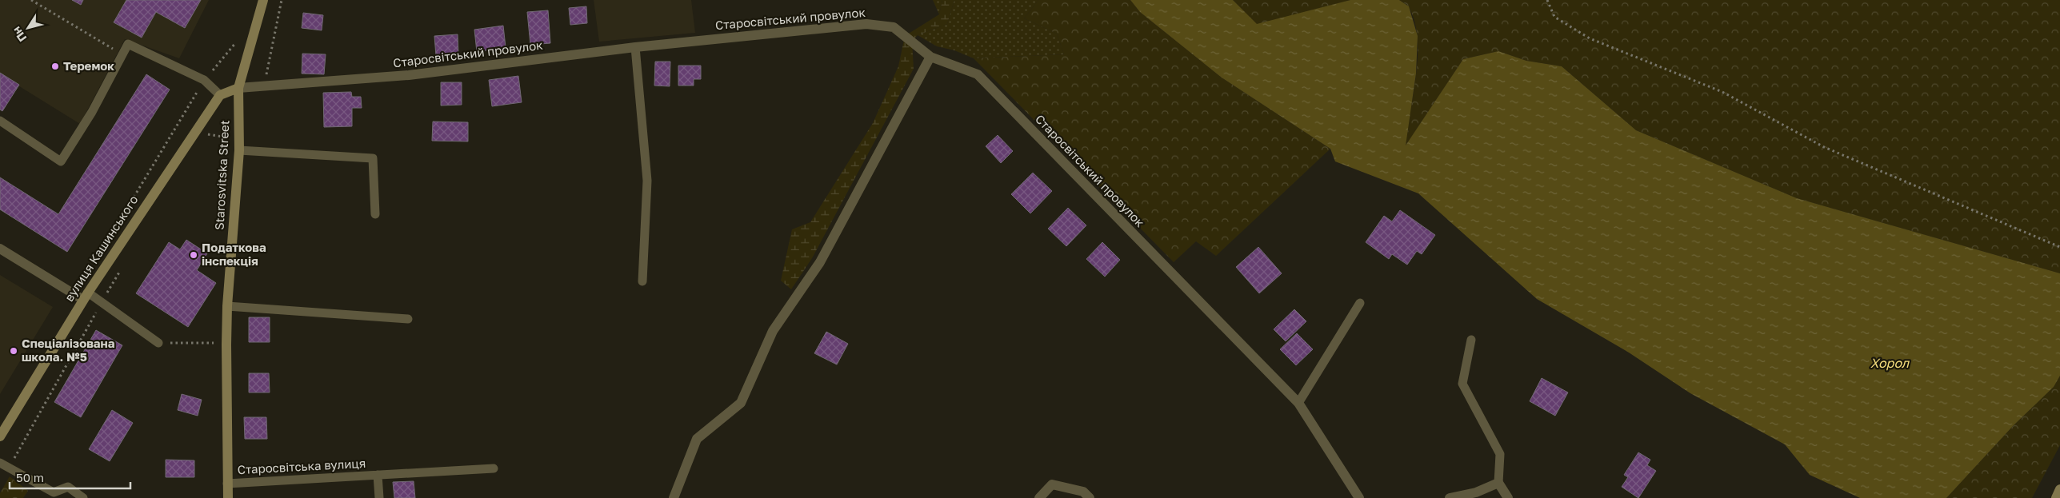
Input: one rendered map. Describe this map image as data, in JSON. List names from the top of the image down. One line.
{"streets":{"street":["Старосвітський провулок","Starosvitska Street","вулиця Кашинського"],"lane":["Старосвітська вулиця"]},"crossings":[["Старосвітський провулок","Starosvitska Street"],["Starosvitska Street","Старосвітська вулиця"]],"water":["Хорол"],"places":["Теремок","Податкова інспекція","Спеціалізована школа. №5"],"scale_bar":"50 m","north":"bottom left"}
